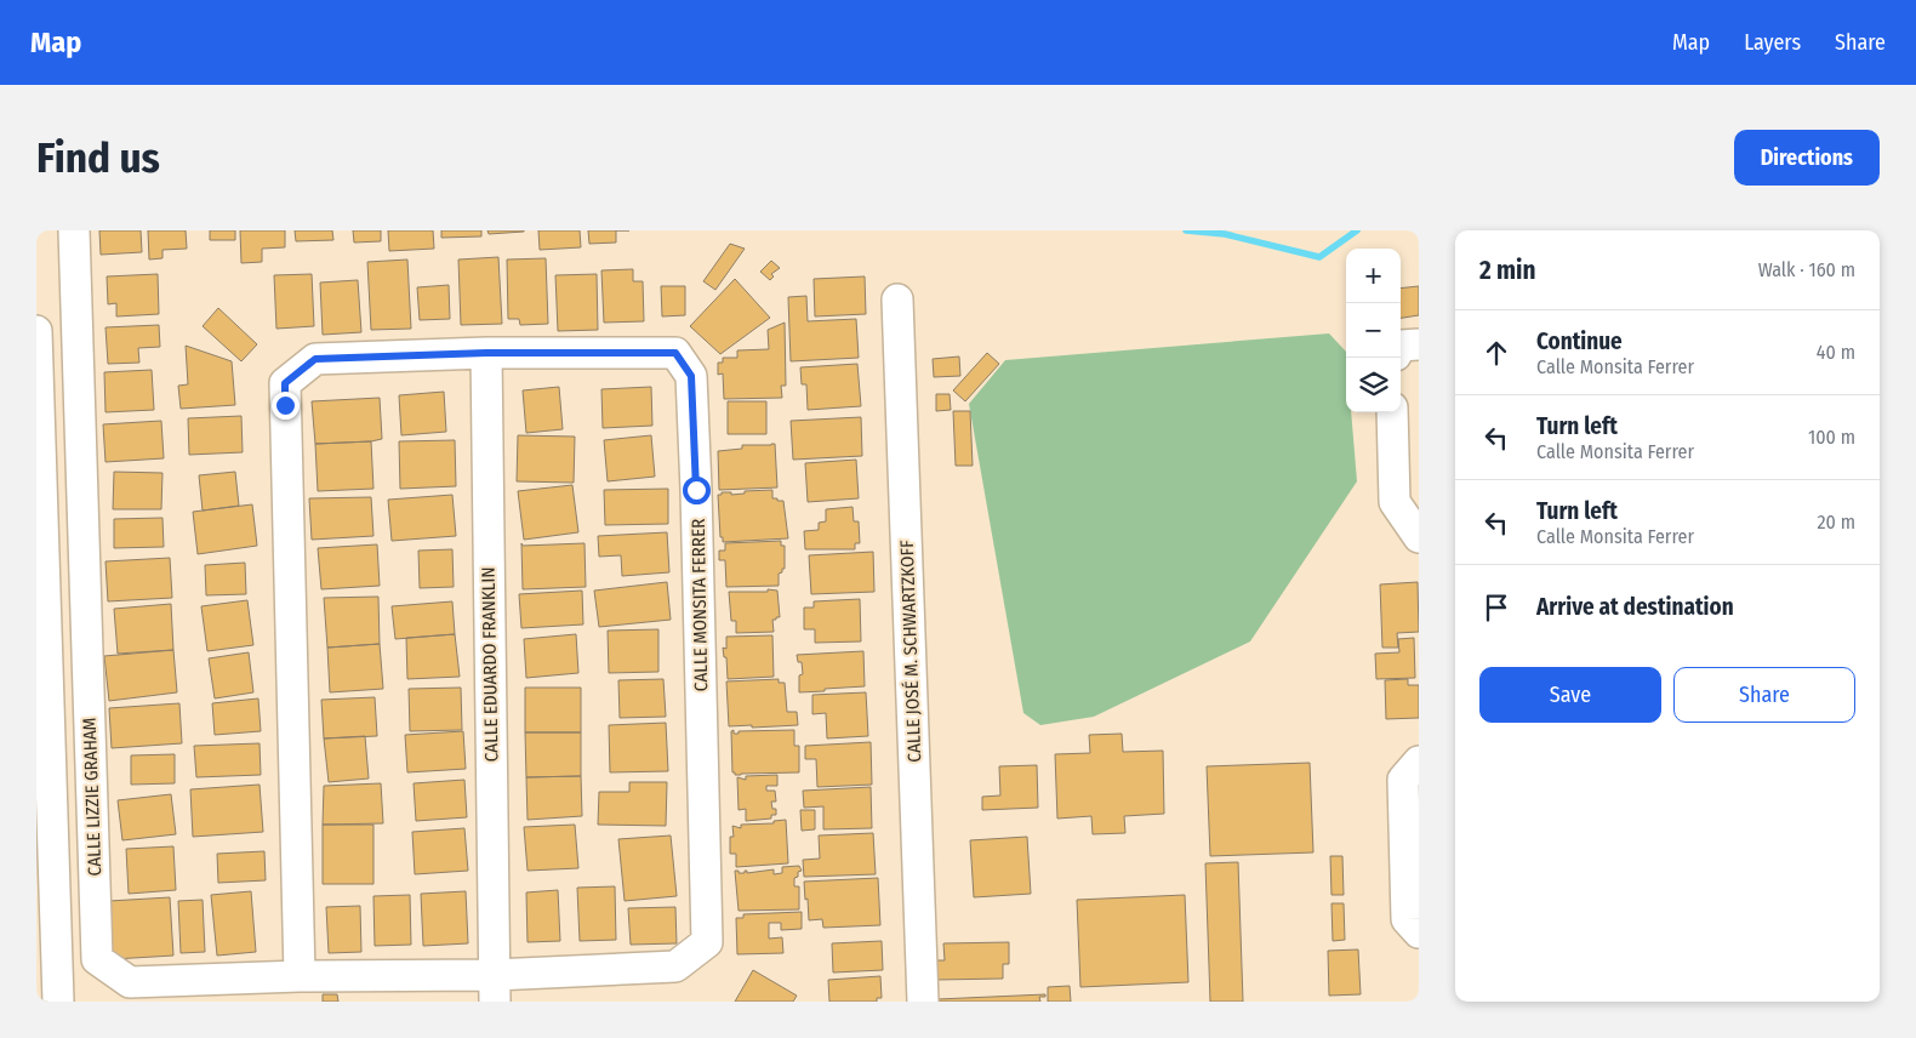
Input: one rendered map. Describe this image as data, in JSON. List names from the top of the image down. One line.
{"streets":{"street":["CALLE MONSITA FERRER","CALLE JOSÉ M. SCHWARTZKOFF","CALLE EDUARDO FRANKLIN","CALLE LIZZIE GRAHAM"]},"crossings":[["CALLE MONSITA FERRER","CALLE EDUARDO FRANKLIN"],["CALLE MONSITA FERRER","CALLE LIZZIE GRAHAM"],["CALLE EDUARDO FRANKLIN","CALLE LIZZIE GRAHAM"]],"page":{"header":"Map","nav":["Map","Layers","Share"],"buttons":["Directions",["Save","Share"]],"title":"Find us","heading":["2 min","Walk · 160 m"],"map_buttons":["+","−"],"list":[["Continue","Calle Monsita Ferrer","40 m"],["Turn left","Calle Monsita Ferrer","100 m"],["Turn left","Calle Monsita Ferrer","20 m"],"Arrive at destination"]}}
